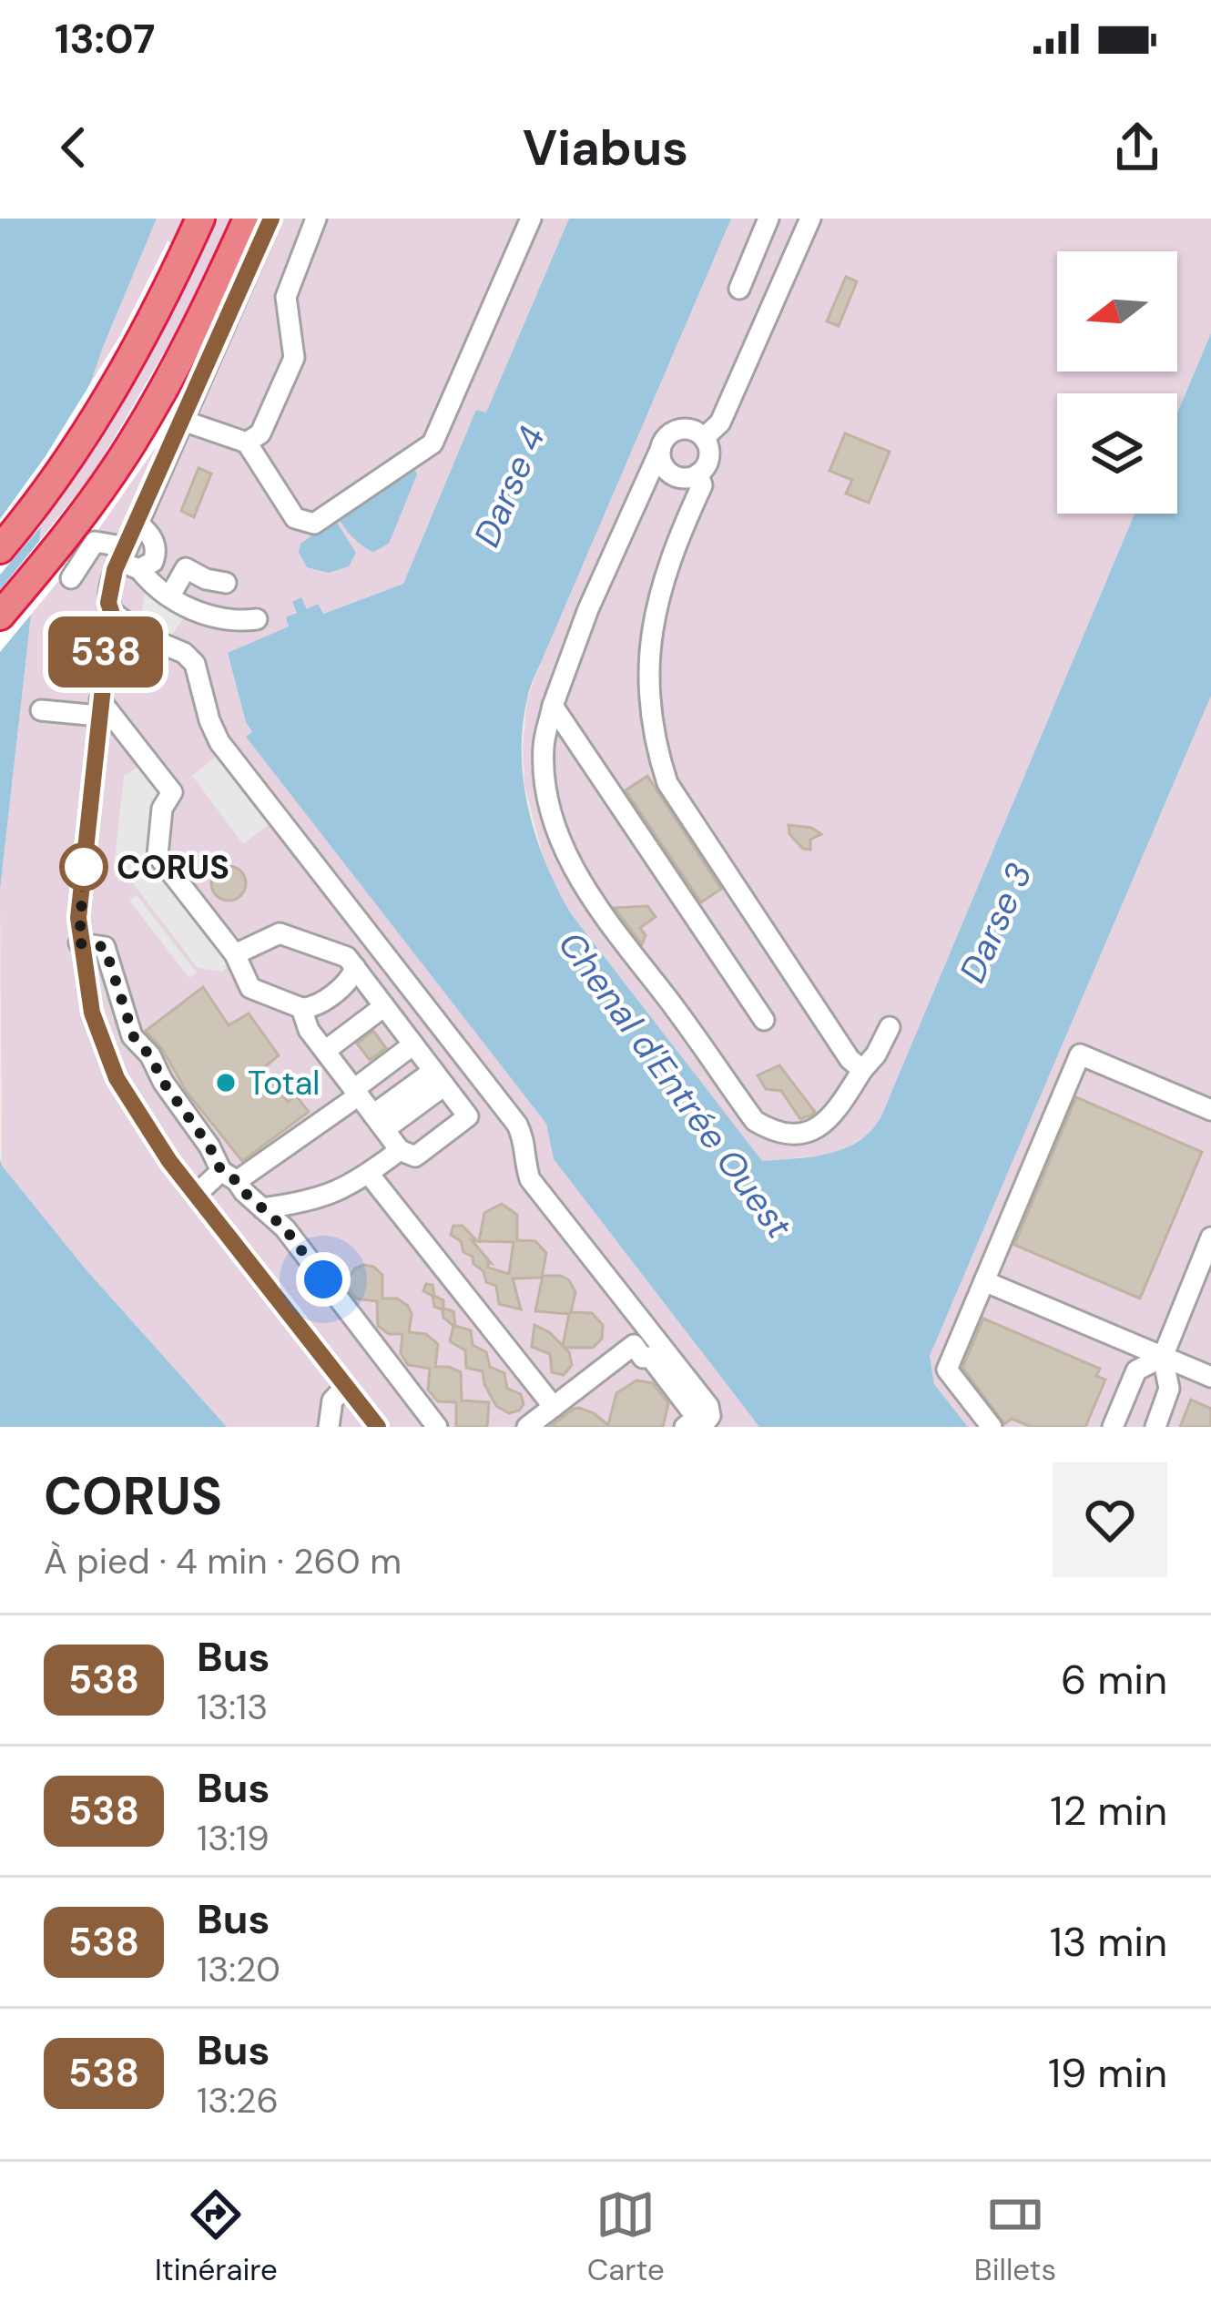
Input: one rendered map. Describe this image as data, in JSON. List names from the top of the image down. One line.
{"water":["Darse 4","Darse 3","Chenal d'Entrée Ouest"],"places":["CORUS","Total"],"lines":["bus line 538"],"north":"left","page":{"status":"13:07","header":"Viabus","on_map":"538","heading":["CORUS","À pied · 4 min · 260 m"],"list":[{"mark":"538","name":"Bus","note":"13:13","value":"6 min"},{"mark":"538","name":"Bus","note":"13:19","value":"12 min"},{"mark":"538","name":"Bus","note":"13:20","value":"13 min"},{"mark":"538","name":"Bus","note":"13:26","value":"19 min"}],"tabs":["Itinéraire","Carte","Billets"]}}
